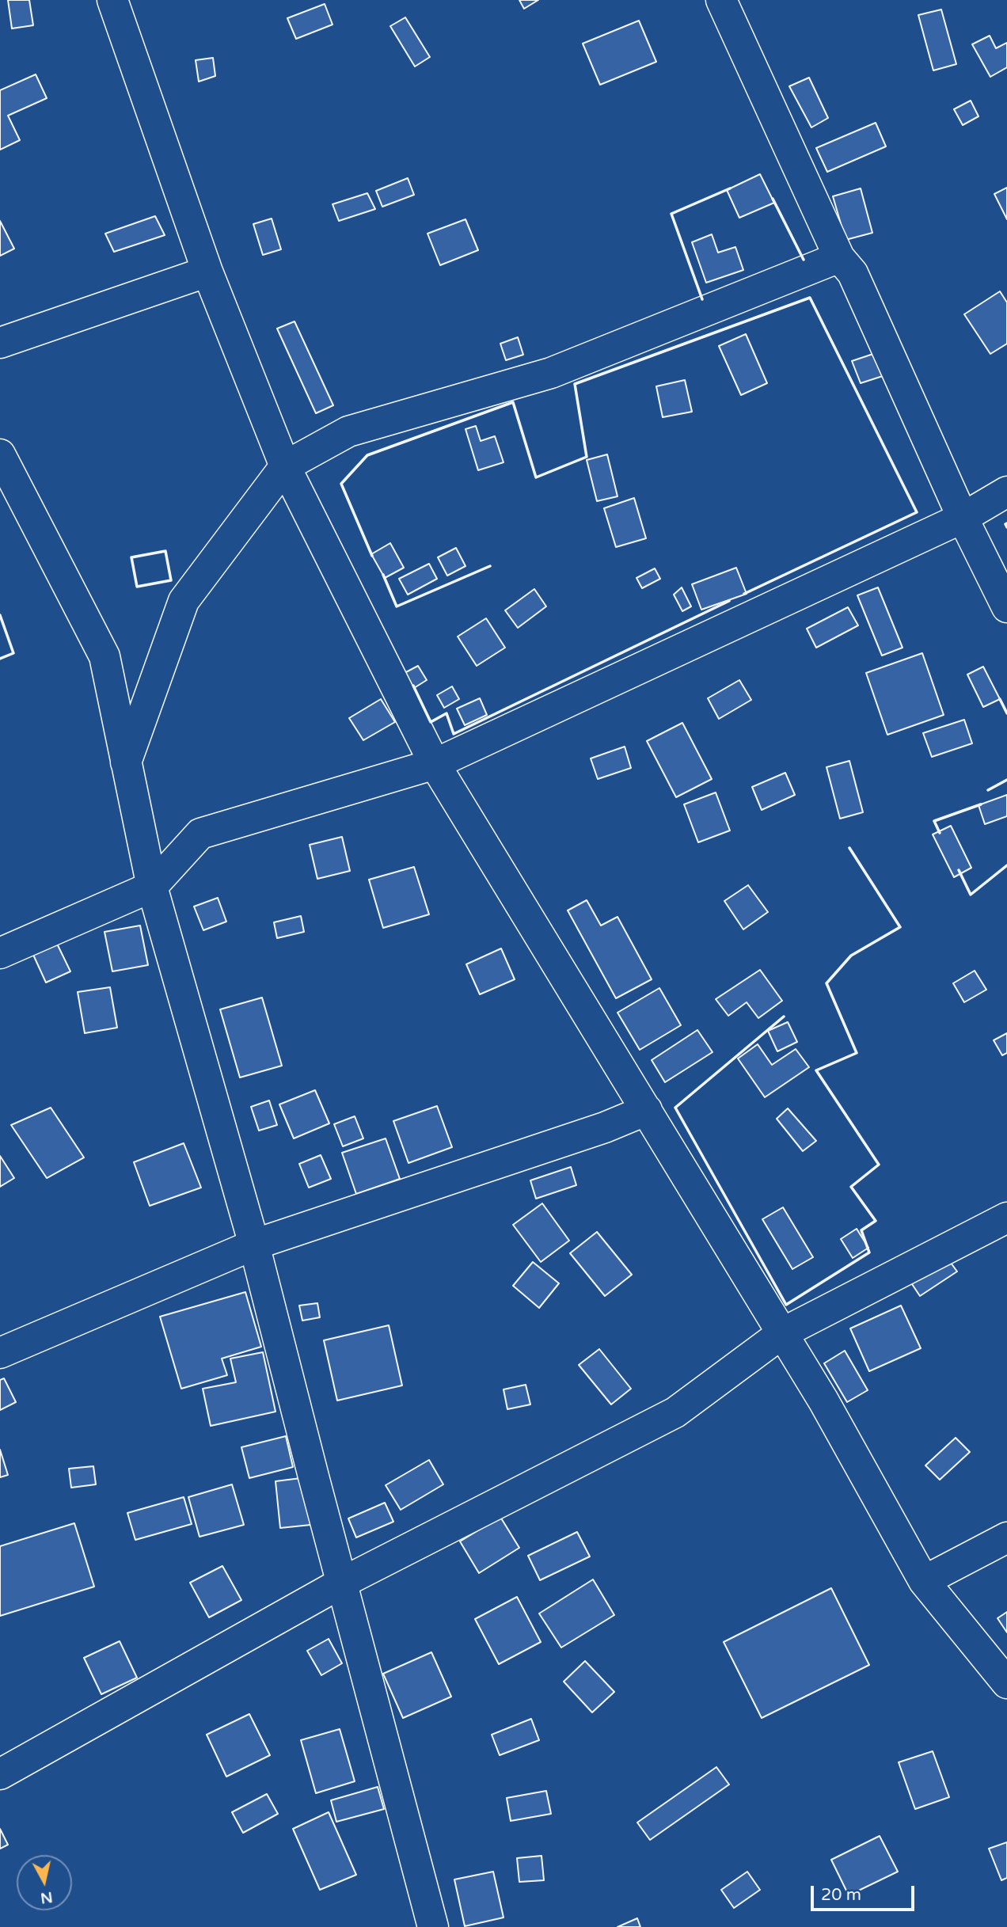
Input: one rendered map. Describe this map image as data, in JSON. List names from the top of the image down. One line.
{"scale_bar":"20 m","north":"bottom"}
